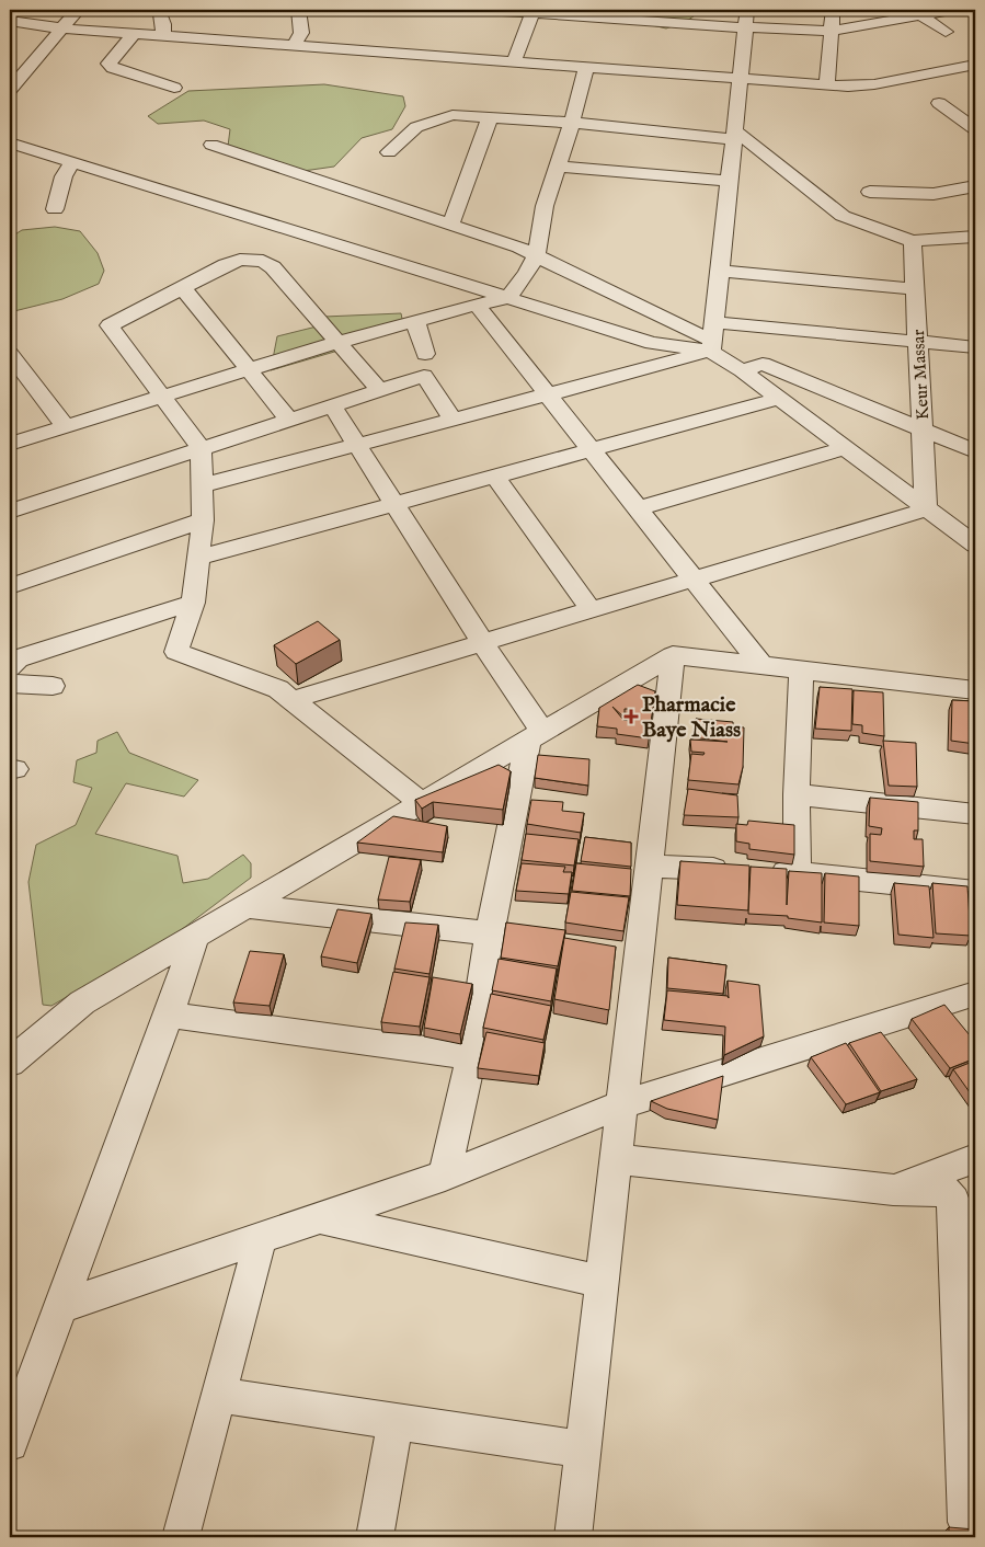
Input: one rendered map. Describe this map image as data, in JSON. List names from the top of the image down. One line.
{"streets":{"street":["Keur Massar"]},"places":{"health":["Pharmacie Baye Niass"]}}
